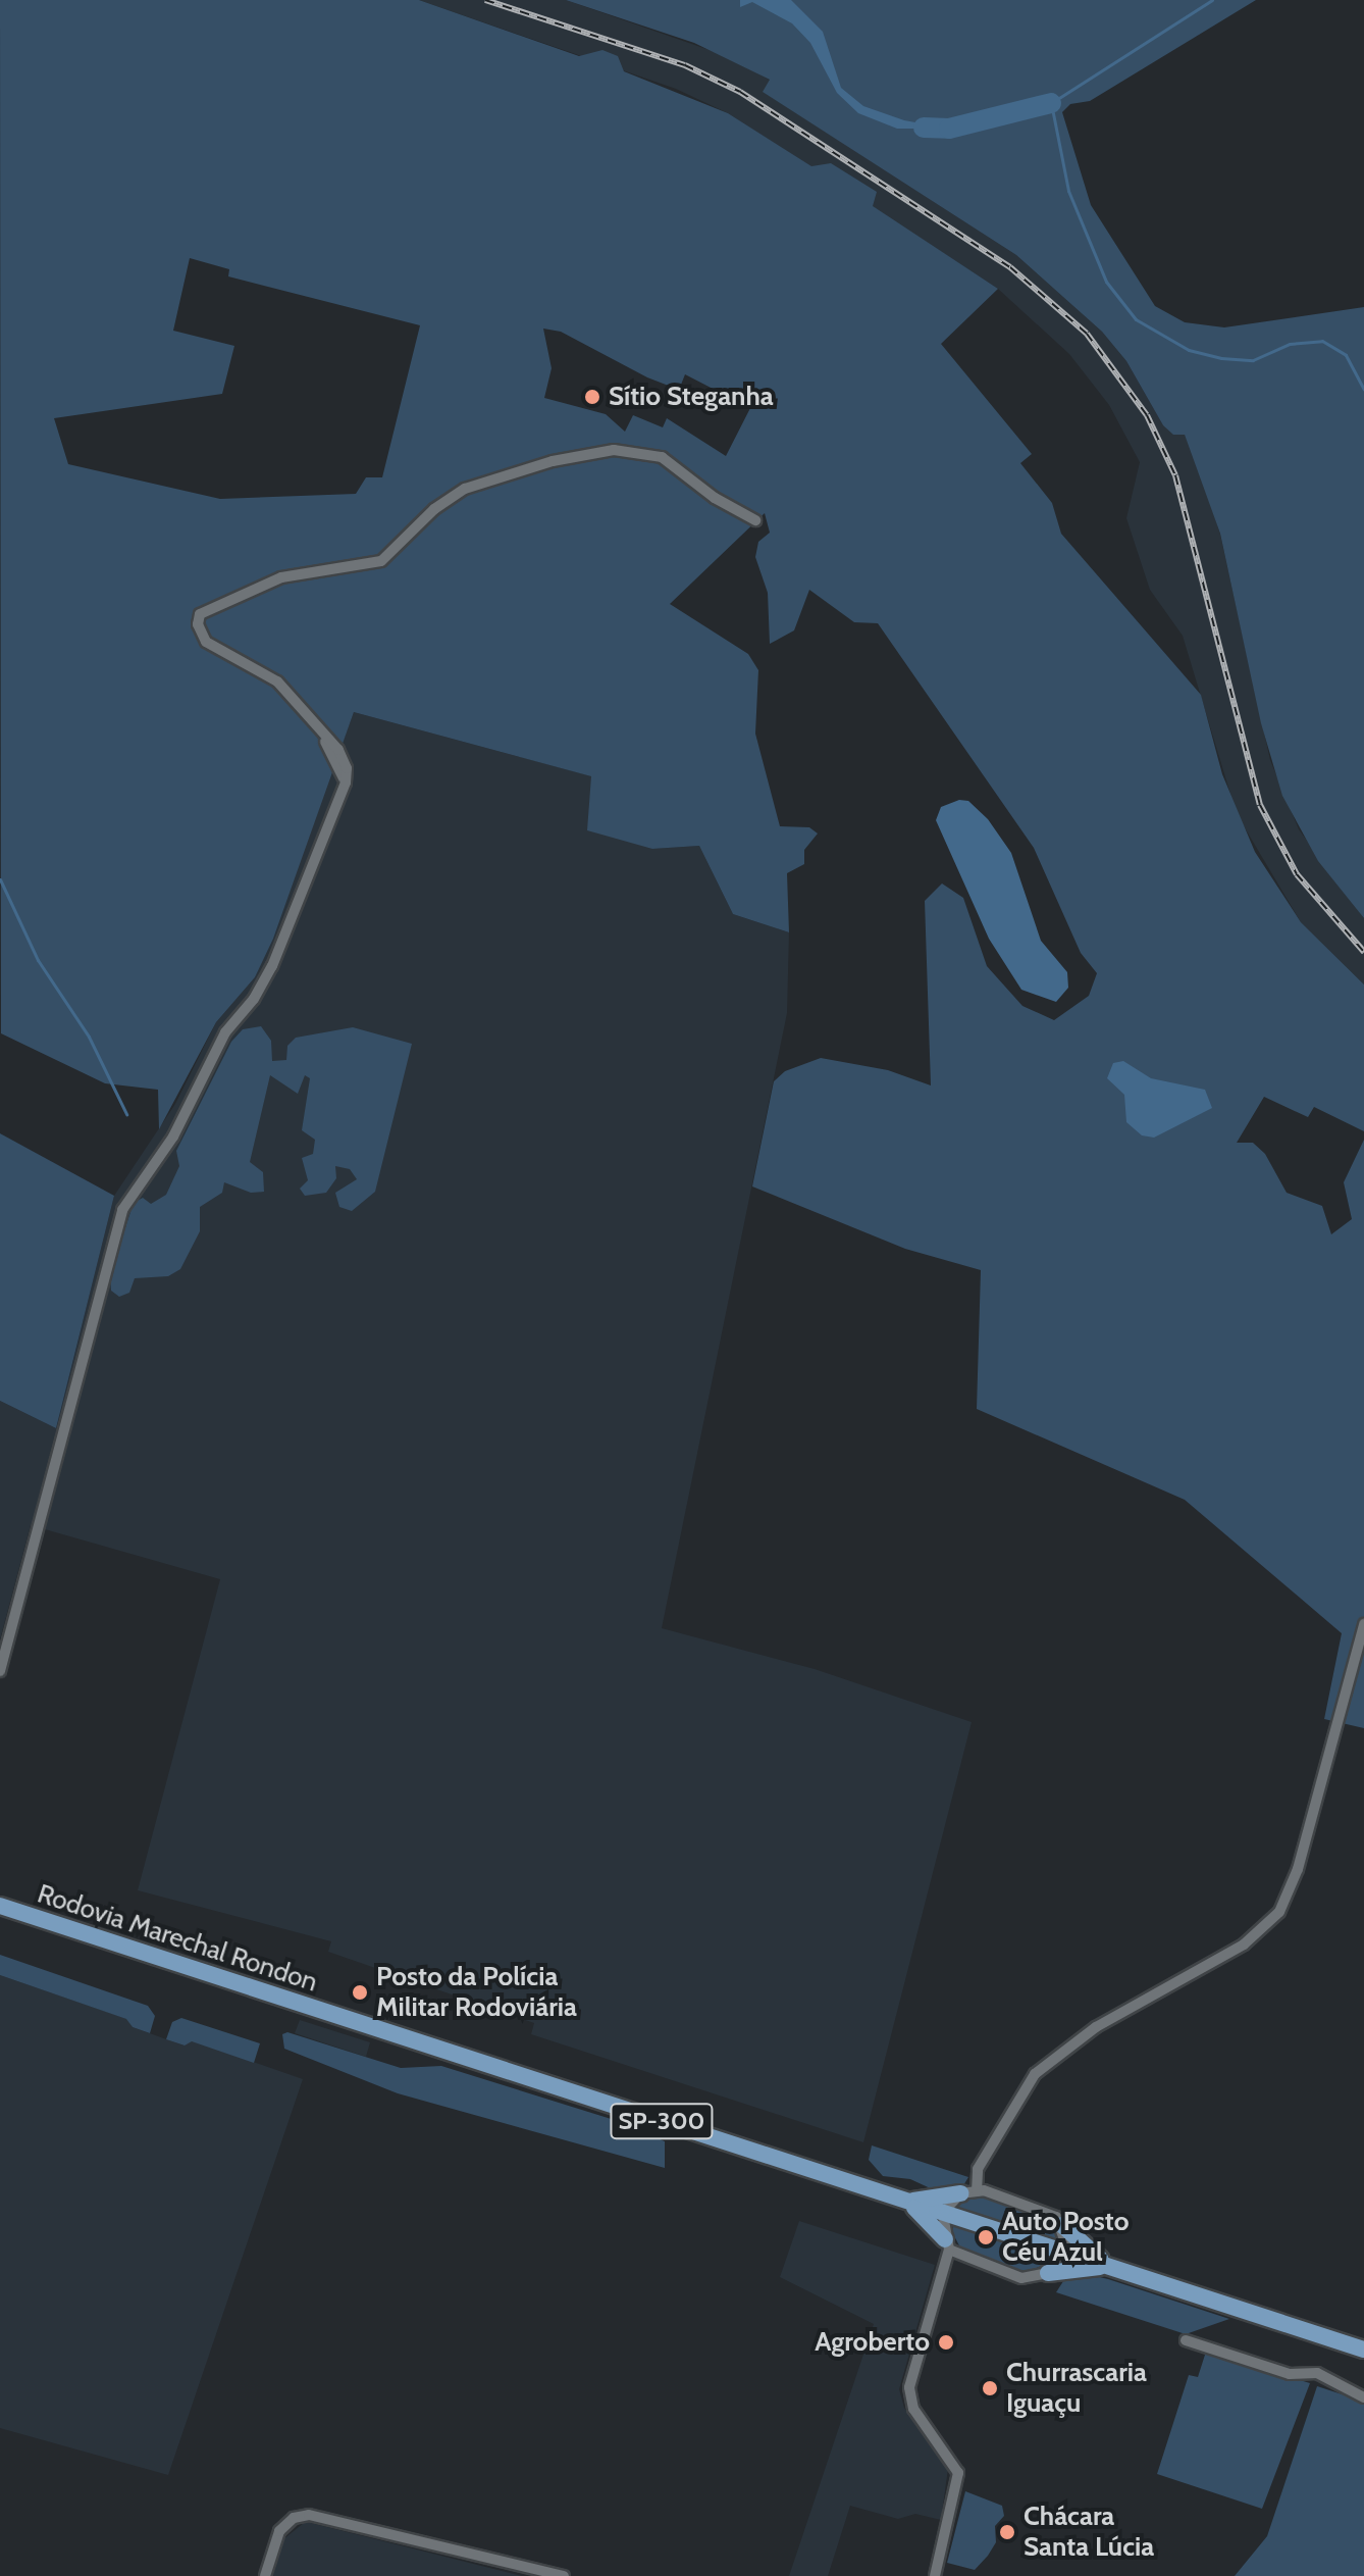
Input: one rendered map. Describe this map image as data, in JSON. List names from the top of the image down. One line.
{"streets":{"main road":["Rodovia Marechal Rondon","SP-300"]},"places":["Sítio Steganha","Posto da Polícia Militar Rodoviária","Auto Posto Céu Azul","Agroberto","Churrascaria Iguaçu","Chácara Santa Lúcia"]}
